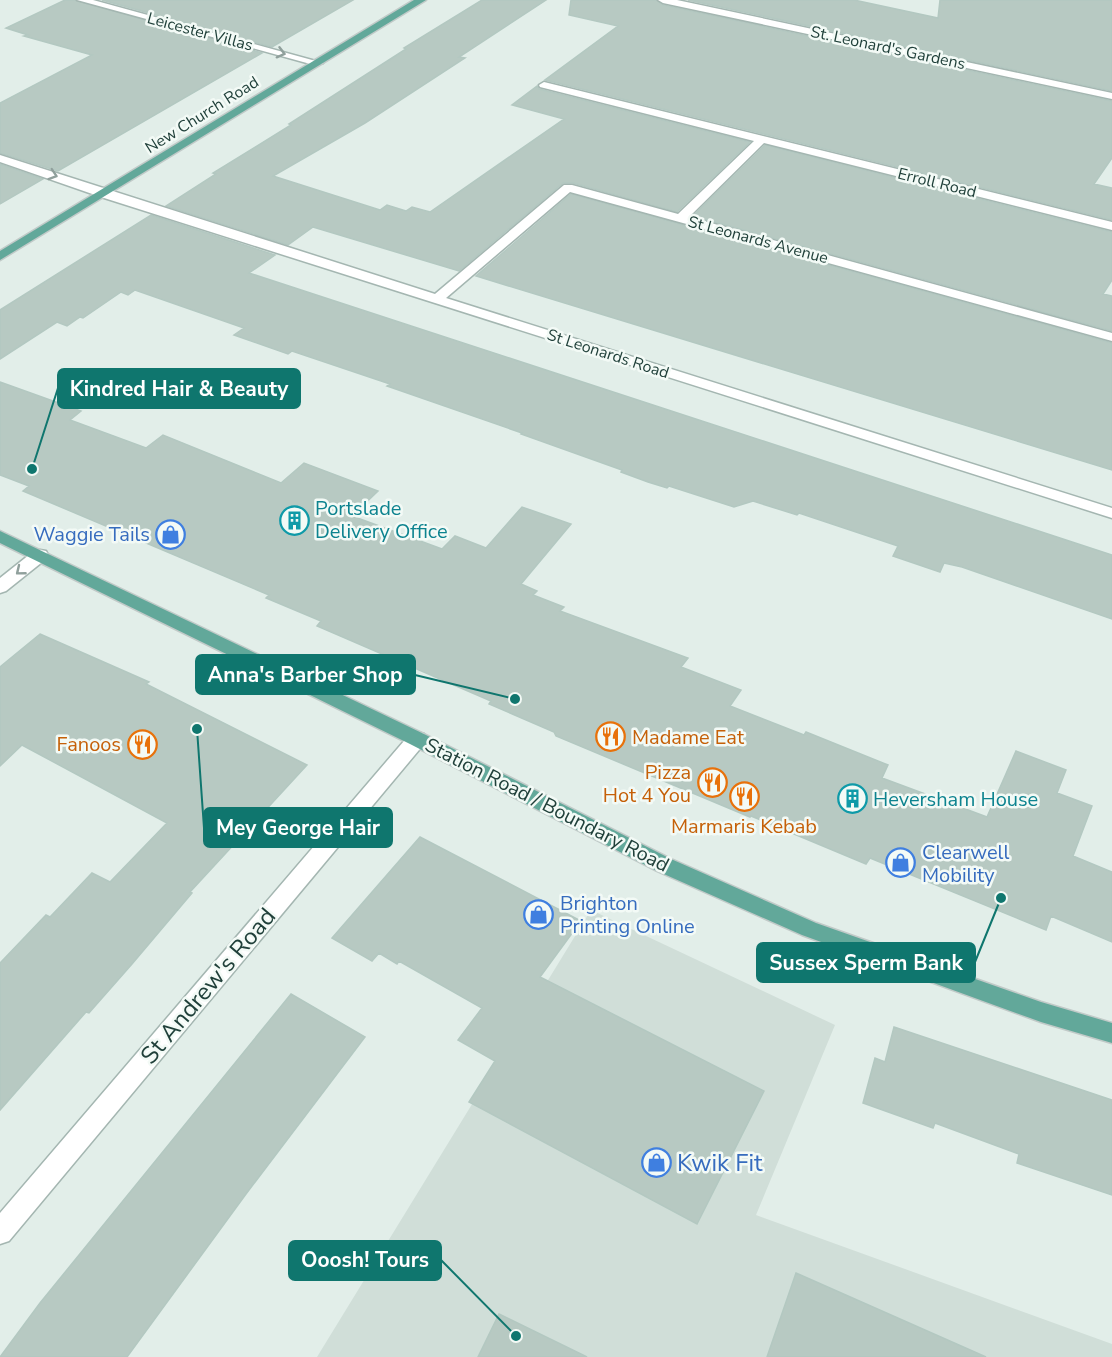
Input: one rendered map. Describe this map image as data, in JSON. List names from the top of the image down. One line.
{"streets":{"main road":["New Church Road","Station Road / Boundary Road"],"street":["Leicester Villas","St. Leonard's Gardens","Erroll Road","St Leonards Avenue","St Leonards Road","St Andrew's Road"]},"crossings":[["Leicester Villas","New Church Road"],["New Church Road","St Leonards Road"],["St Leonards Avenue","St Leonards Road"],["Station Road / Boundary Road","St Andrew's Road"]],"one_way":["Leicester Villas"],"places":{"other":["Kindred Hair & Beauty","Anna's Barber Shop","Mey George Hair","Sussex Sperm Bank","Ooosh! Tours"],"building":["Portslade Delivery Office","Heversham House"],"shop":["Waggie Tails","Clearwell Mobility","Brighton Printing Online","Kwik Fit"],"restaurant":["Madame Eat","Fanoos","Pizza Hot 4 You","Marmaris Kebab"]}}
